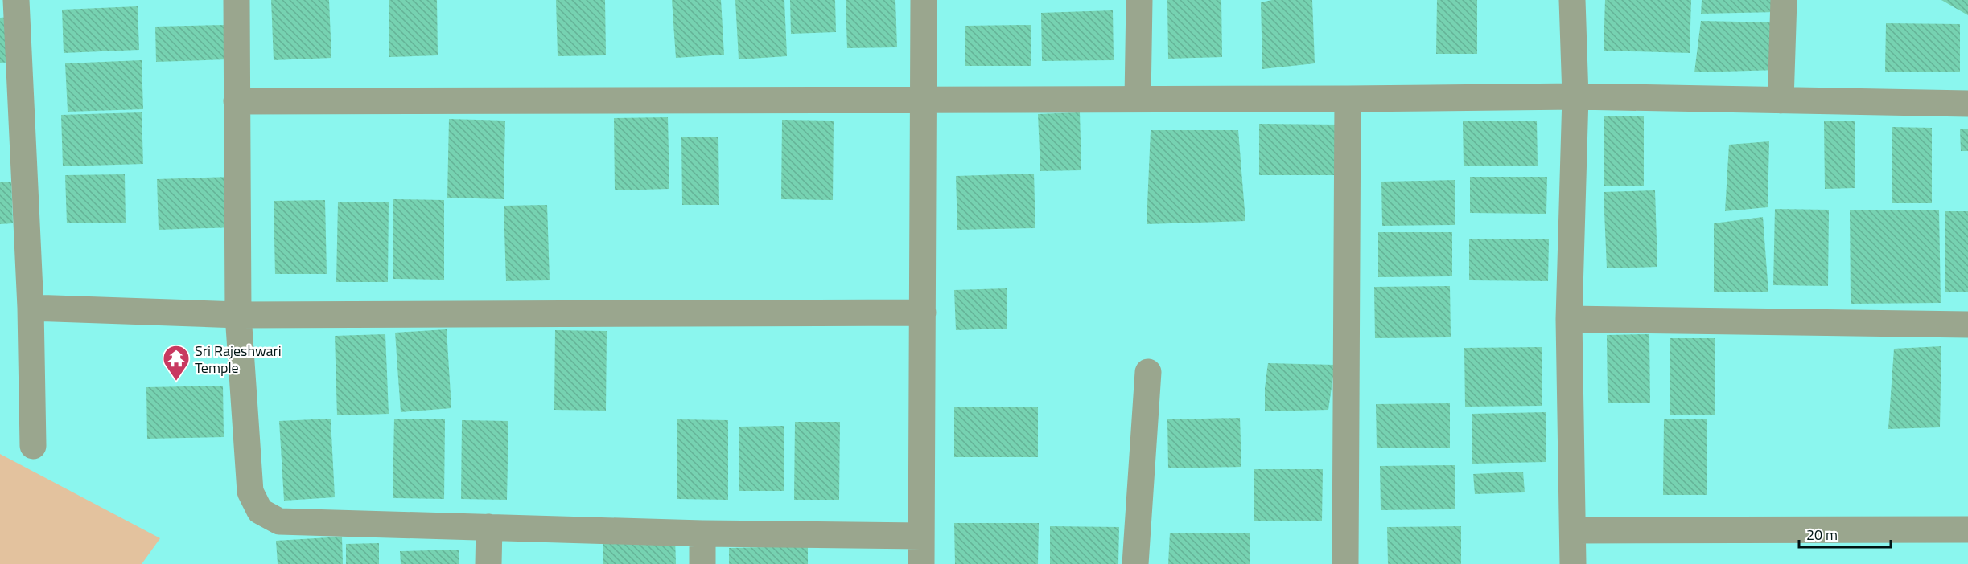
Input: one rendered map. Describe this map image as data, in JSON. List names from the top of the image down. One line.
{"places":{"temple":["Sri Rajeshwari Temple"]},"scale_bar":"20 m"}
